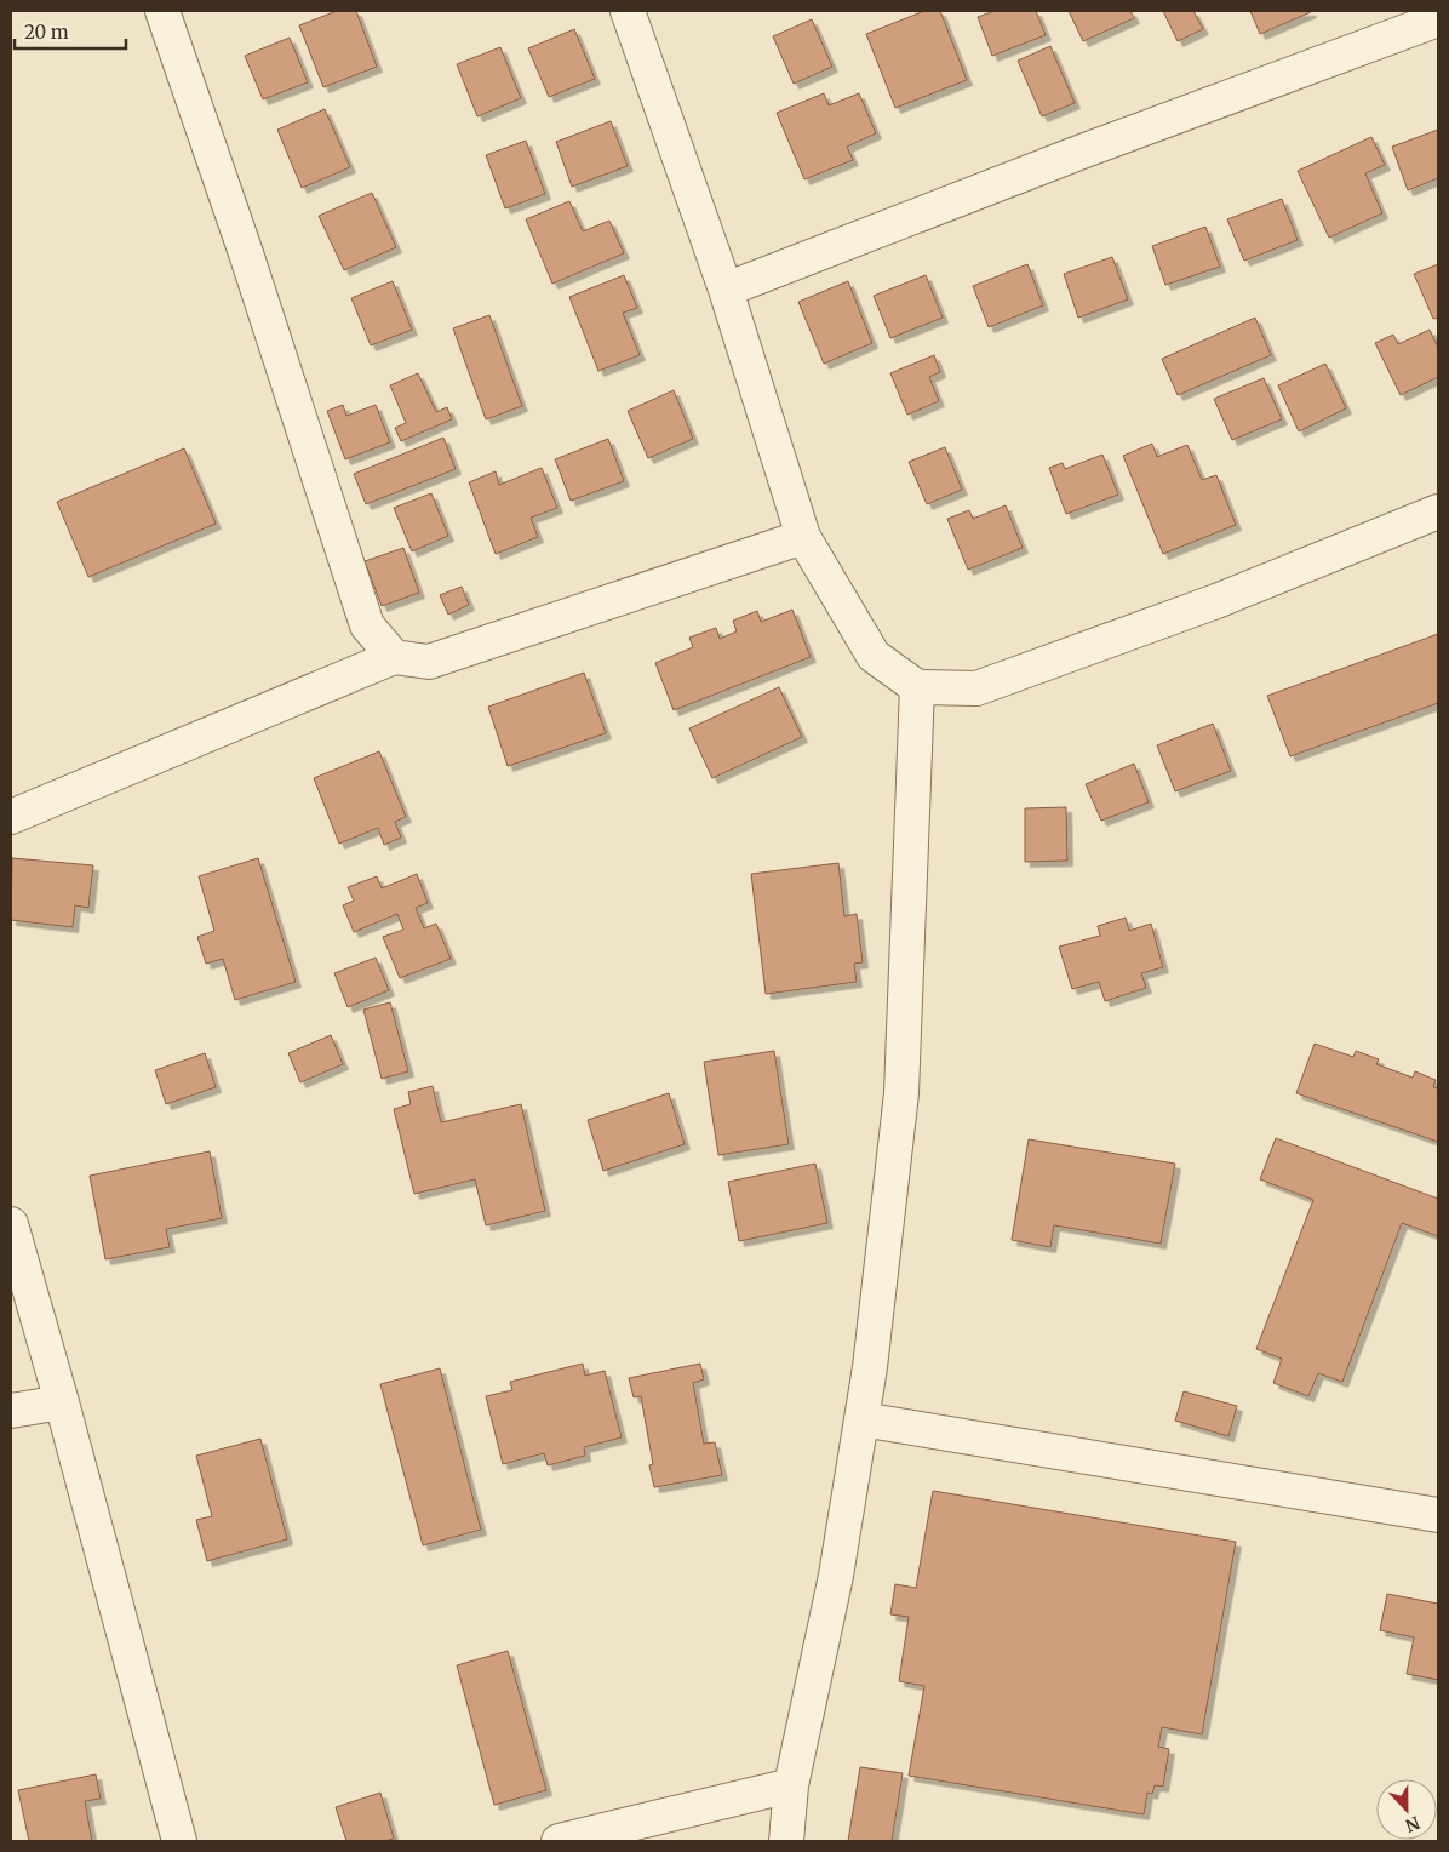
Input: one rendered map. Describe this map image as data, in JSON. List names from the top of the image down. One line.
{"scale_bar":"20 m","north":"bottom"}
